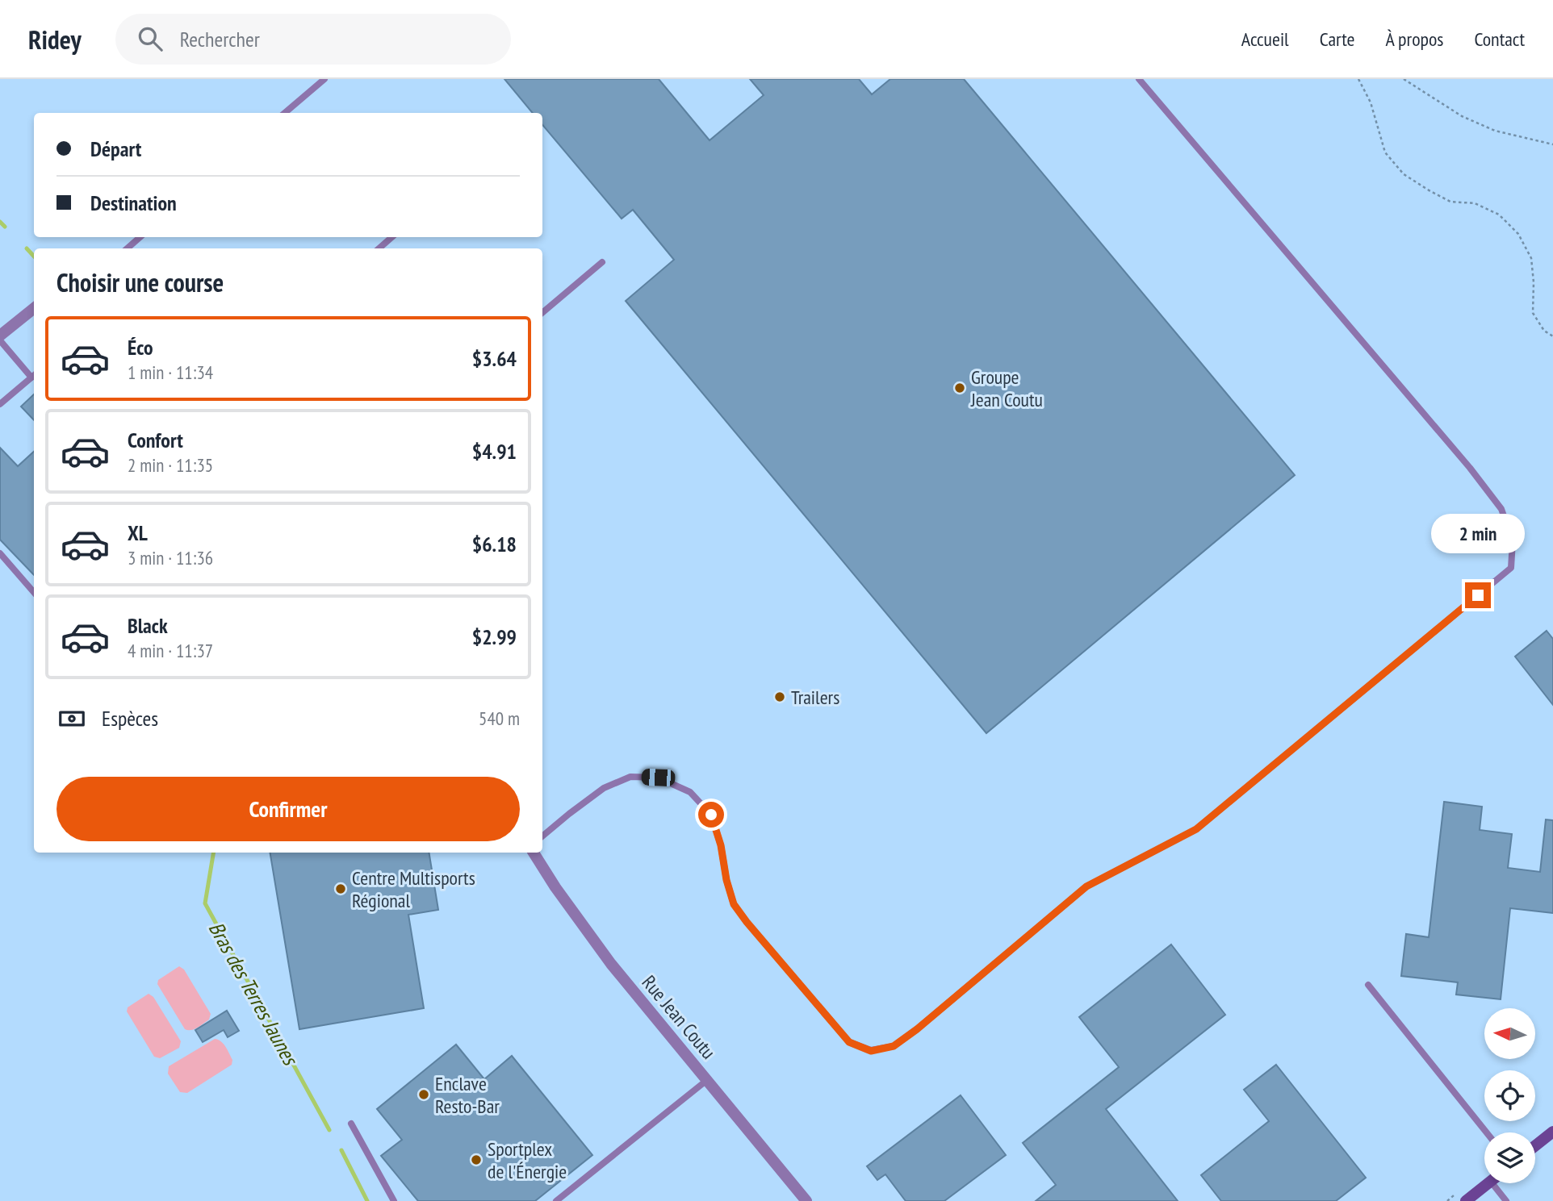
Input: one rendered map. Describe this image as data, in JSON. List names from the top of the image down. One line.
{"streets":{"street":["Rue Jean Coutu"]},"water":["Bras des Terres Jaunes"],"places":["Groupe Jean Coutu","Trailers","Centre Multisports Régional","Enclave Resto-Bar","Sportplex de l'Énergie"],"north":"left","page":{"header":"Ridey","search":"Rechercher","nav":["Accueil","Carte","À propos","Contact"],"banner":["Départ","Destination"],"heading":"Choisir une course","list":[{"name":"Éco","note":"1 min · 11:34","value":"$3.64"},{"name":"Confort","note":"2 min · 11:35","value":"$4.91"},{"name":"XL","note":"3 min · 11:36","value":"$6.18"},{"name":"Black","note":"4 min · 11:37","value":"$2.99"}],"bubble":"2 min","pay":["Espèces","540 m"],"buttons":"Confirmer"}}
